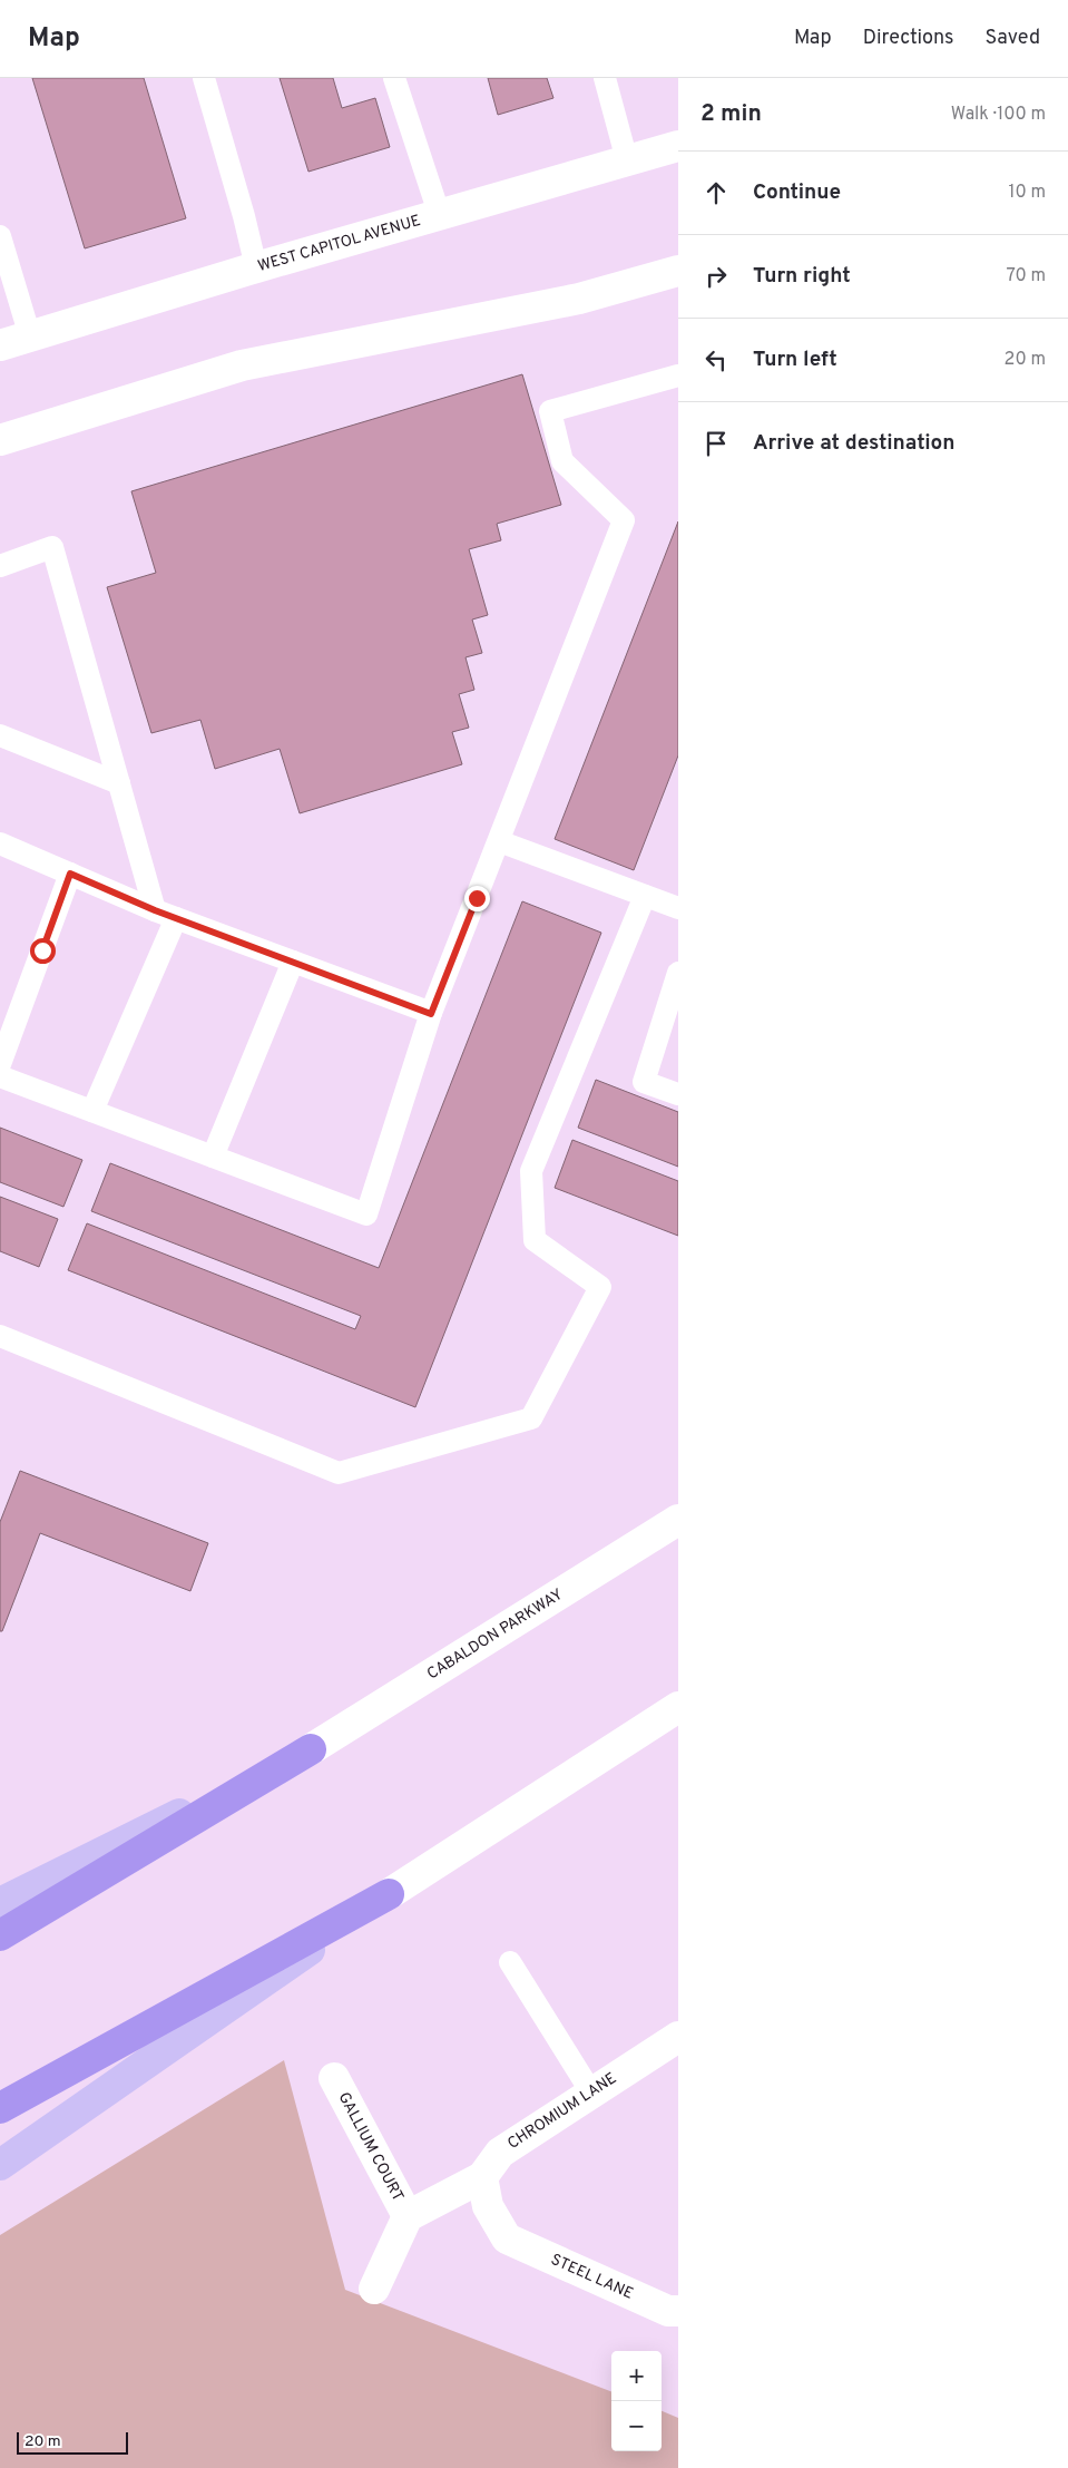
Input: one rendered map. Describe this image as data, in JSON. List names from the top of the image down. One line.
{"streets":{"main road":["WEST CAPITOL AVENUE","CABALDON PARKWAY","CHROMIUM LANE","GALLIUM COURT","STEEL LANE"]},"crossings":[["CHROMIUM LANE","STEEL LANE"]],"scale_bar":"20 m","page":{"header":"Map","nav":["Map","Directions","Saved"],"heading":["2 min","Walk · 100 m"],"list":[["Continue","10 m"],["Turn right","70 m"],["Turn left","20 m"],"Arrive at destination"],"map_buttons":["+","−"],"scale":"20 m"}}
